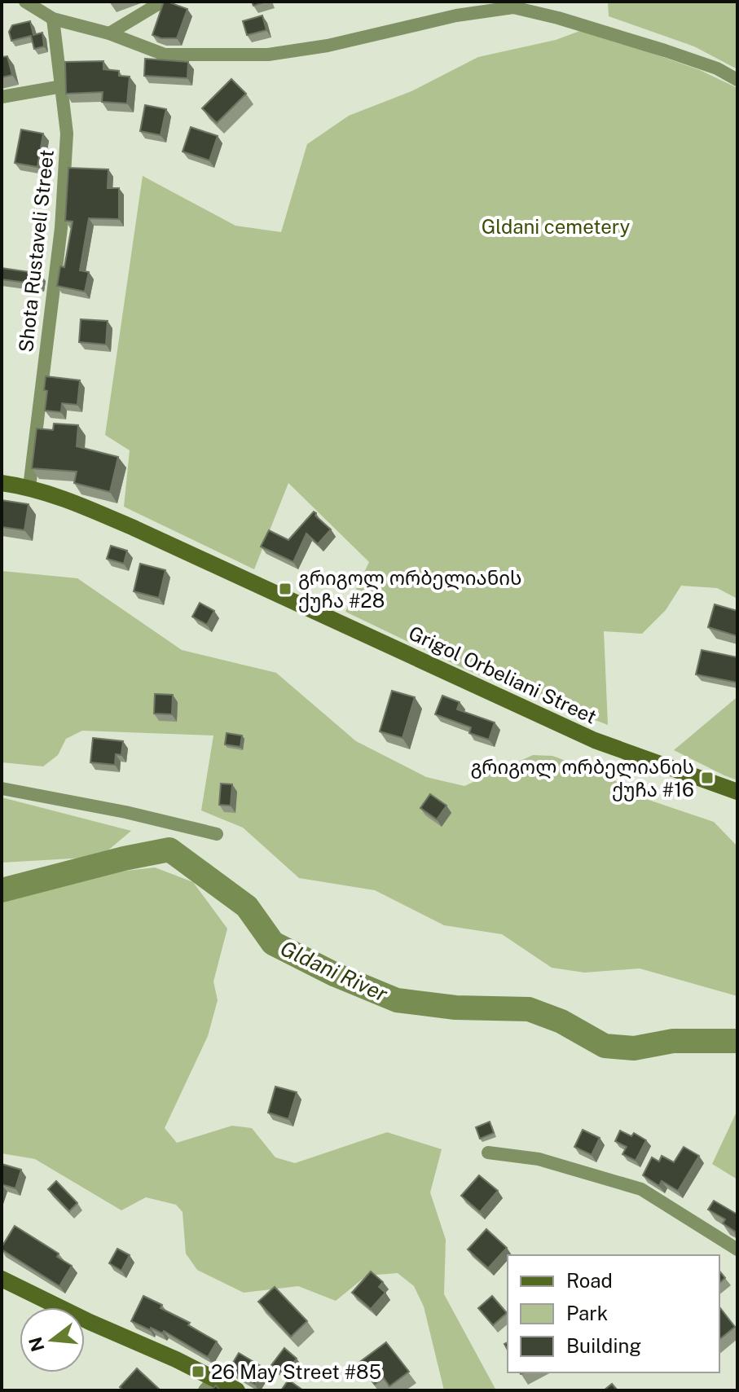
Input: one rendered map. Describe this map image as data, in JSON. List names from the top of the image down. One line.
{"streets":{"main road":["Grigol Orbeliani Street"],"street":["Shota Rustaveli Street"]},"crossings":[["Shota Rustaveli Street","Grigol Orbeliani Street"]],"water":["Gldani River"],"parks":["Gldani cemetery"],"places":{"transit":["გრიგოლ ორბელიანის ქუჩა #28","გრიგოლ ორბელიანის ქუჩა #16","26 May Street #85"]},"legend":["Road","Park","Building"],"north":"left"}
